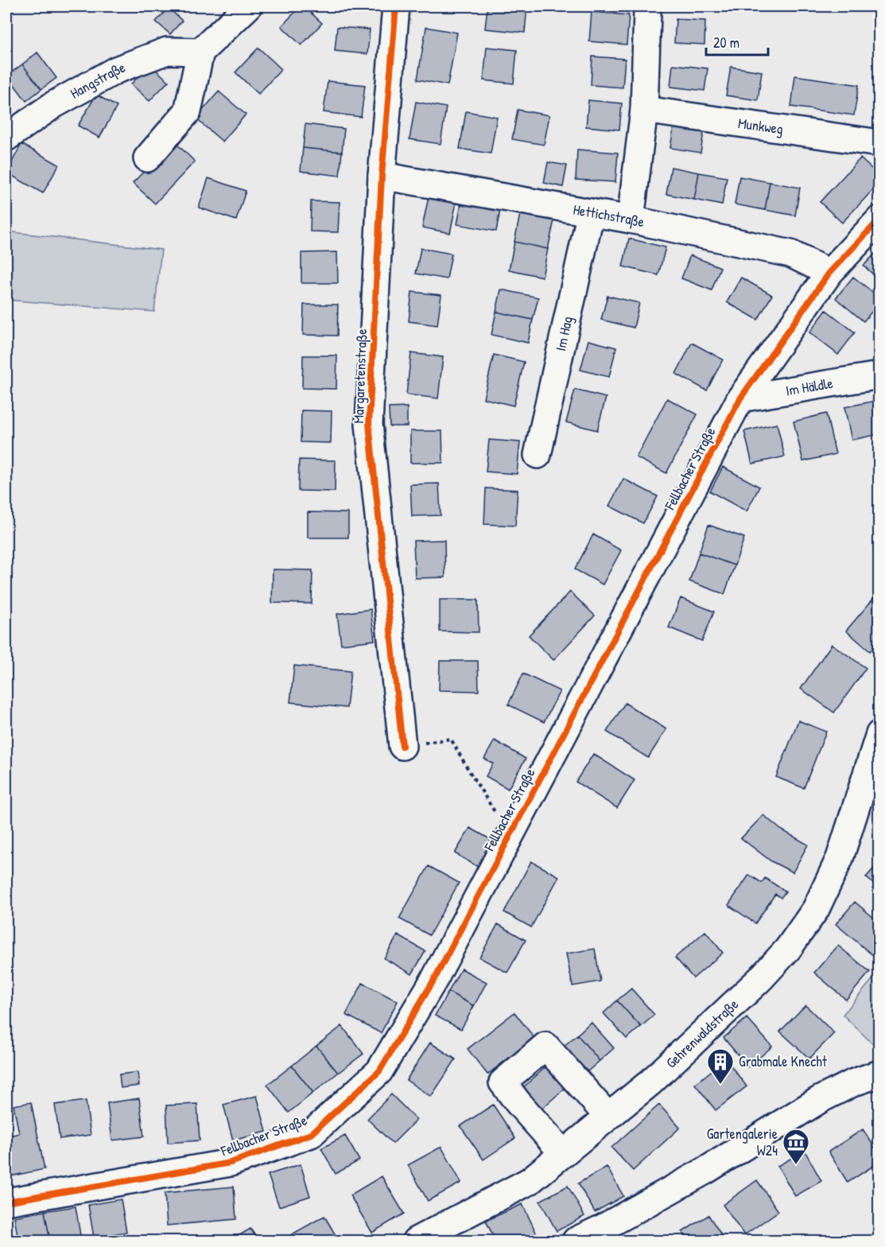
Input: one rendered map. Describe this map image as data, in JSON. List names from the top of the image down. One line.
{"streets":{"street":["Hangstraße","Munkweg","Hettichstraße","Im Hag","Margaretenstraße","Im Häldle","Fellbacher Straße","Gehrenwaldstraße"]},"crossings":[["Hettichstraße","Im Hag"],["Hettichstraße","Margaretenstraße"],["Hettichstraße","Fellbacher Straße"],["Im Häldle","Fellbacher Straße"]],"places":{"building":["Grabmale Knecht"],"museum":["Gartengalerie W24"]},"scale_bar":"20 m"}
